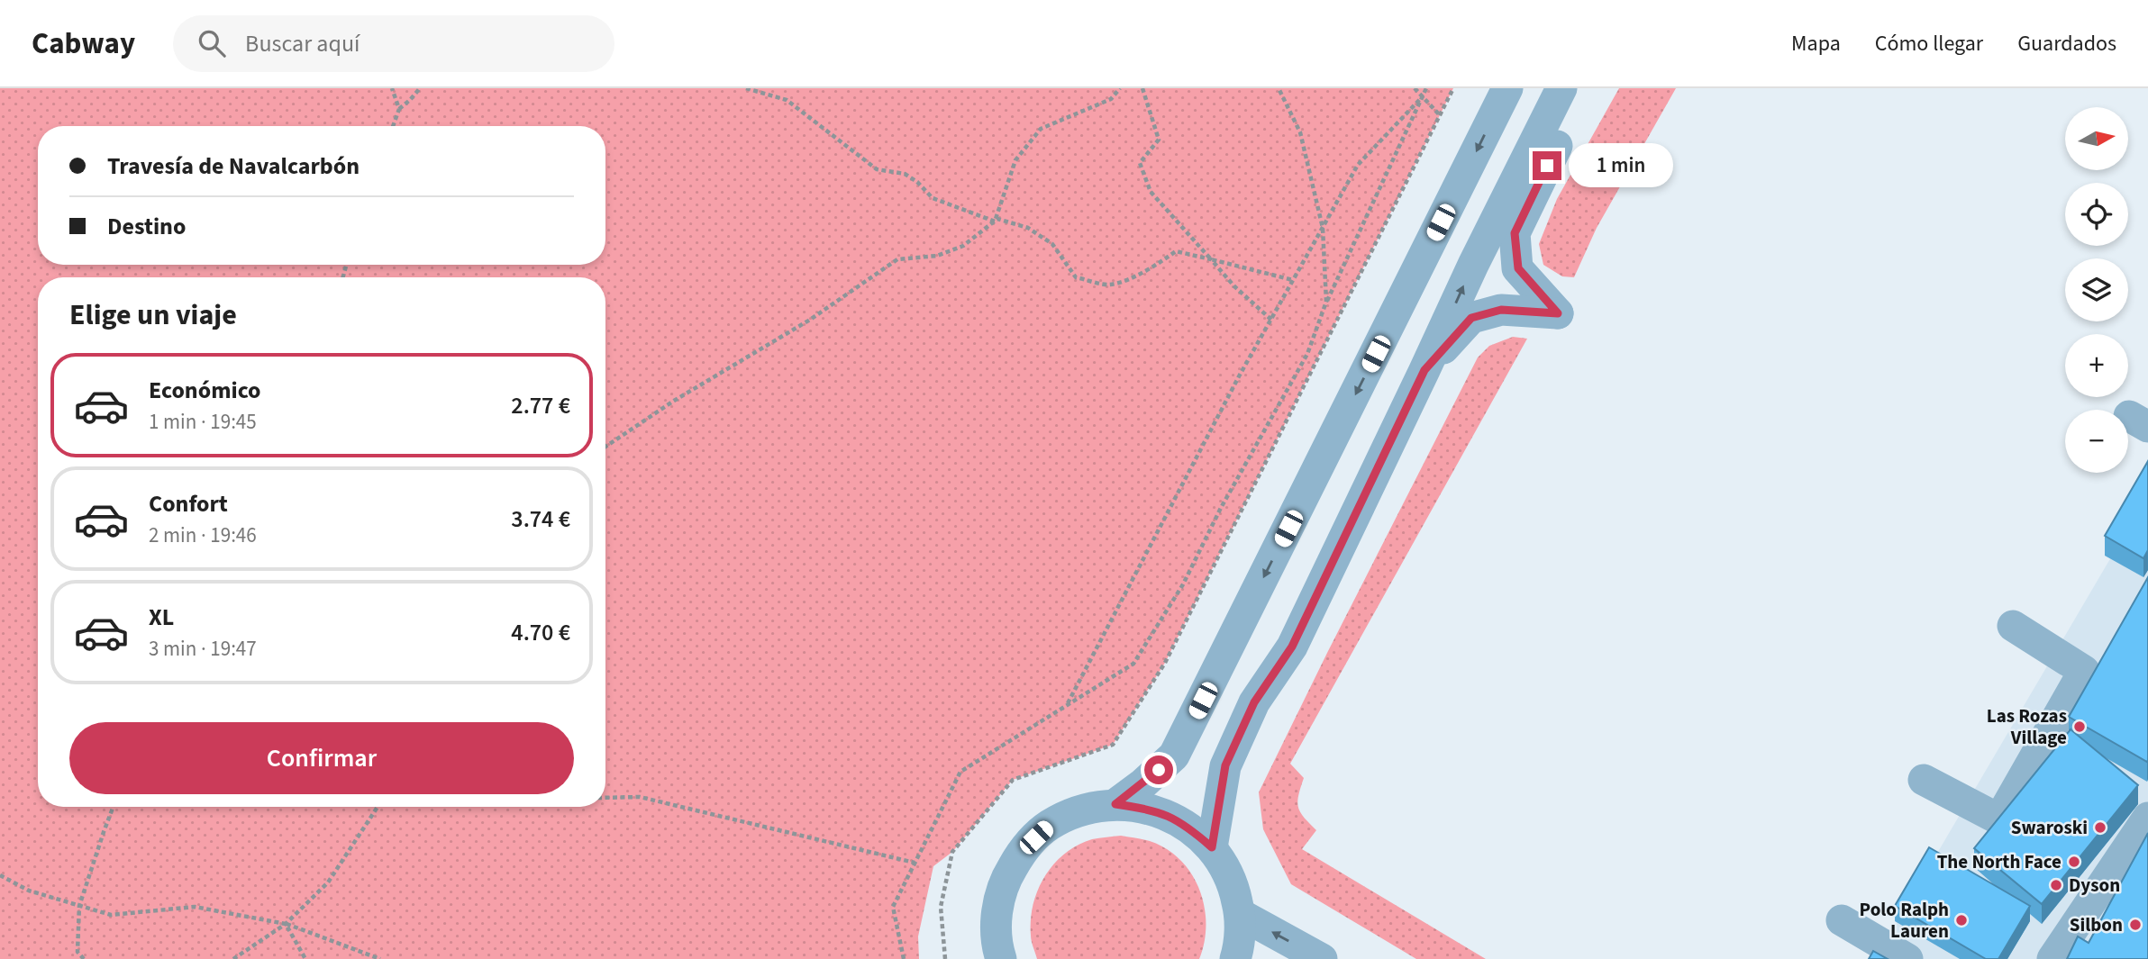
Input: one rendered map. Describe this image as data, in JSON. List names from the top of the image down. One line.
{"places":["Las Rozas Village","Swaroski","The North Face","Dyson","Polo Ralph Lauren","Silbon"],"north":"right","page":{"header":"Cabway","search":"Buscar aquí","nav":["Mapa","Cómo llegar","Guardados"],"map_buttons":["+","−"],"banner":["Travesía de Navalcarbón","Destino"],"bubble":"1 min","heading":"Elige un viaje","list":[{"name":"Económico","note":"1 min · 19:45","value":"2.77 €"},{"name":"Confort","note":"2 min · 19:46","value":"3.74 €"},{"name":"XL","note":"3 min · 19:47","value":"4.70 €"}],"buttons":"Confirmar"}}
